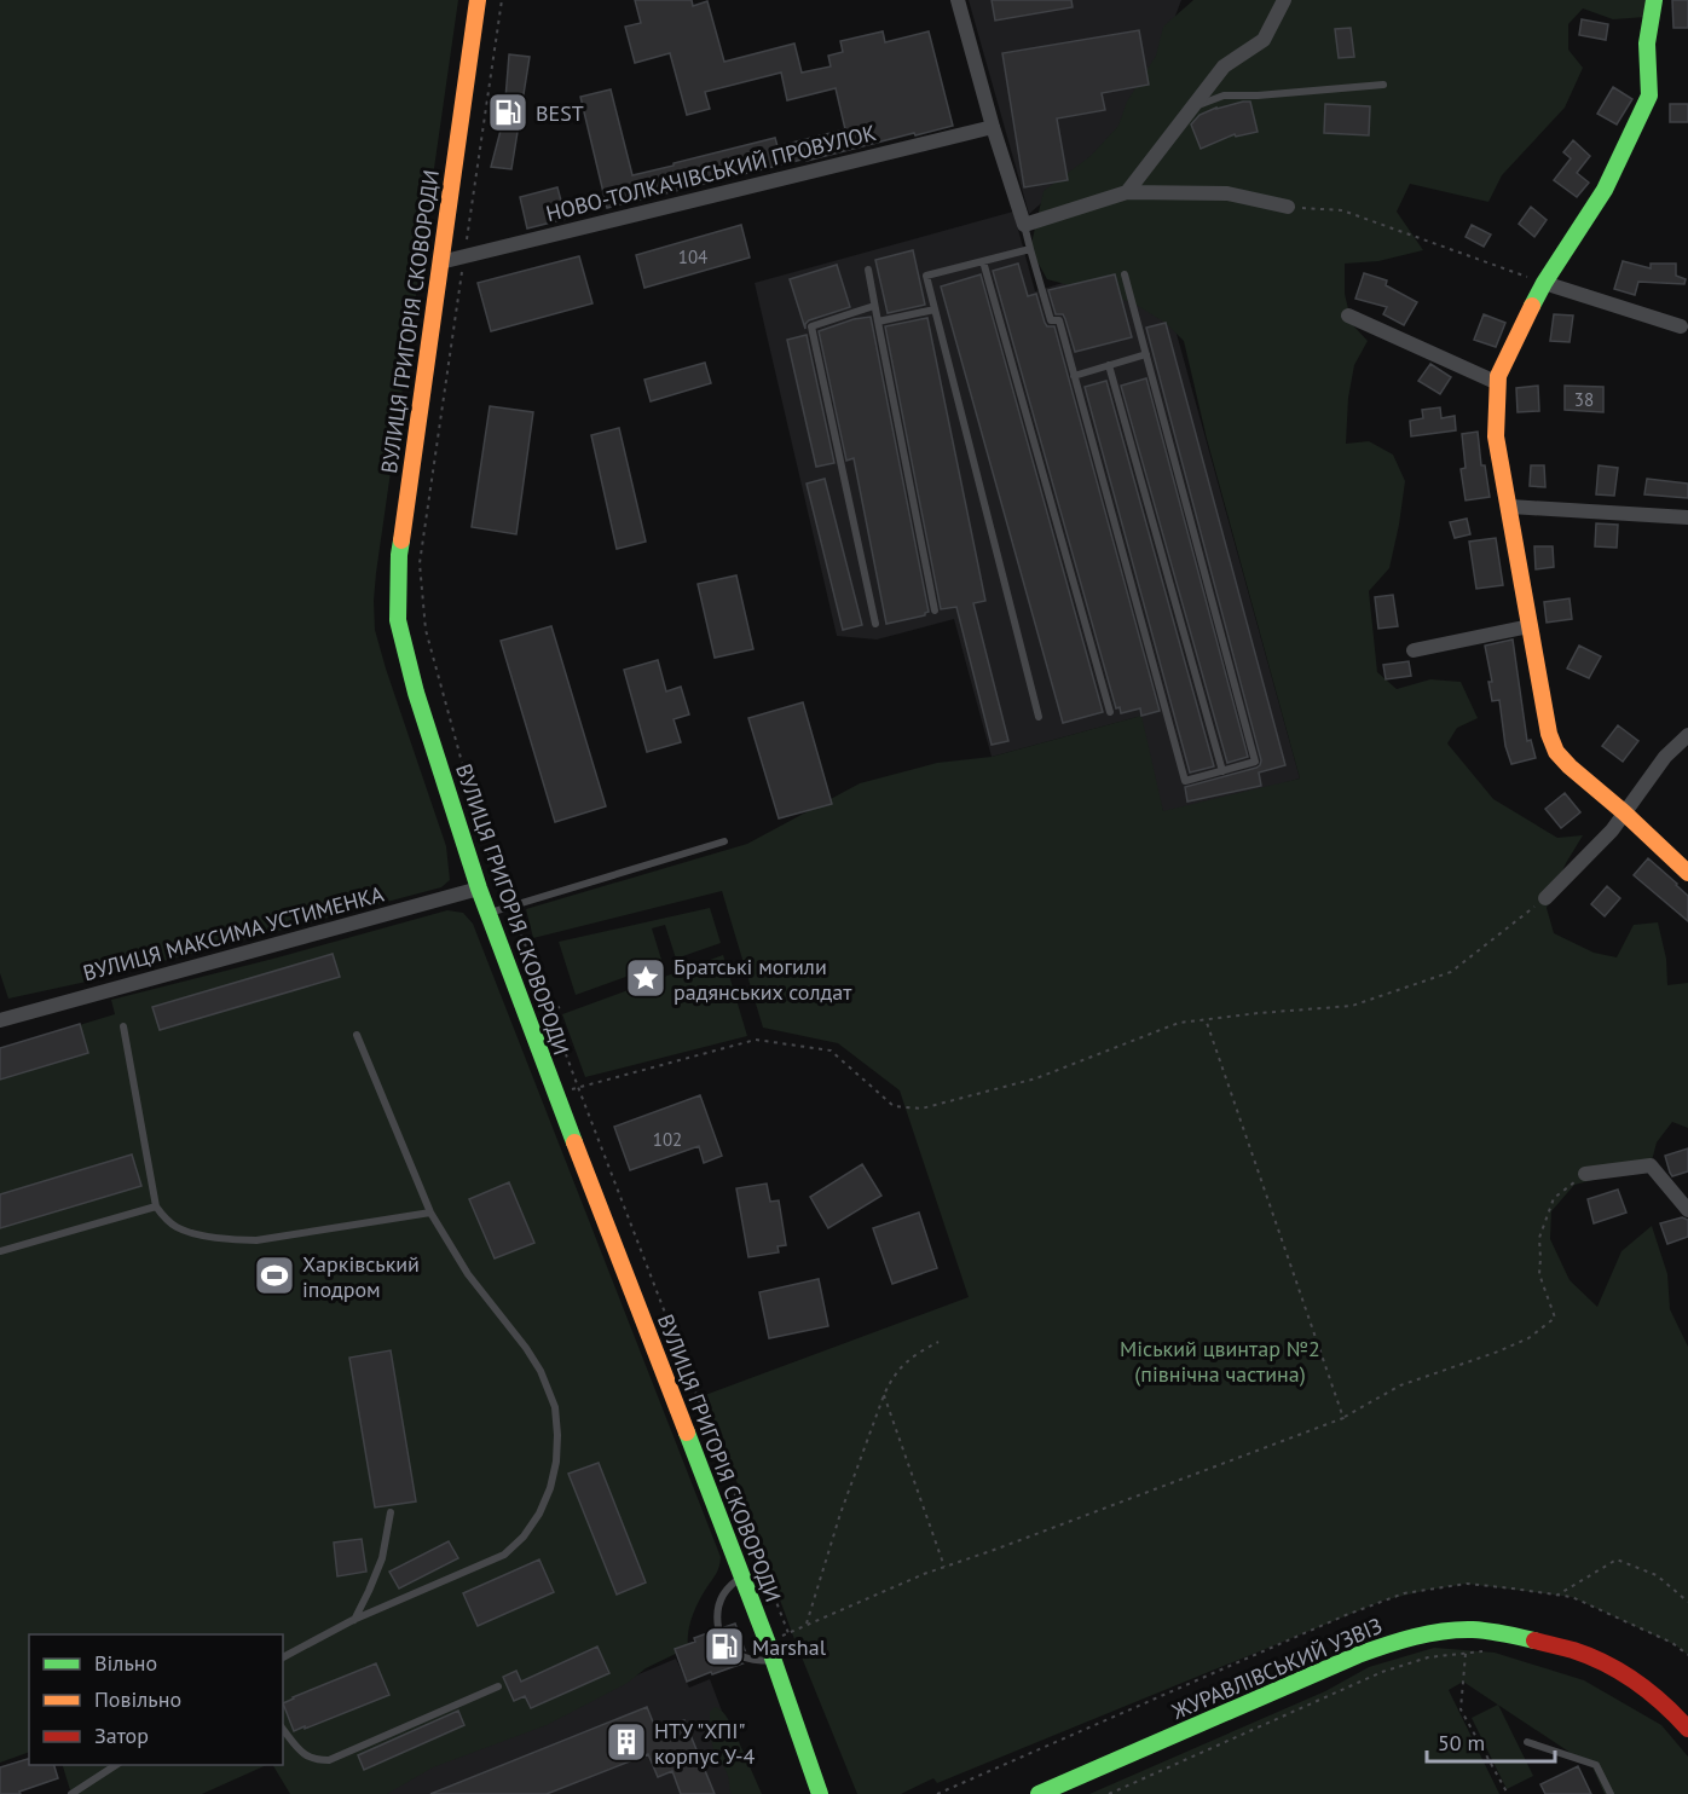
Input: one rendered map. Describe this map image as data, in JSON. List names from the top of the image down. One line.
{"streets":{"street":["НОВО-ТОЛКАЧІВСЬКИЙ ПРОВУЛОК","ВУЛИЦЯ ГРИГОРІЯ СКОВОРОДИ","ВУЛИЦЯ МАКСИМА УСТИМЕНКА","ЖУРАВЛІВСЬКИЙ УЗВІЗ"]},"crossings":[["НОВО-ТОЛКАЧІВСЬКИЙ ПРОВУЛОК","ВУЛИЦЯ ГРИГОРІЯ СКОВОРОДИ"],["ВУЛИЦЯ ГРИГОРІЯ СКОВОРОДИ","ВУЛИЦЯ МАКСИМА УСТИМЕНКА"]],"parks":["Міський цвинтар №2 (північна частина)"],"places":{"fuel station":["BEST","Marshal"],"place":["Братські могили радянських солдат"],"sports":["Харківський іподром"],"building":["НТУ \"ХПІ\" корпус У-4"]},"house_numbers":["104","38","102"],"legend":["Вільно","Повільно","Затор"],"scale_bar":"50 m"}
